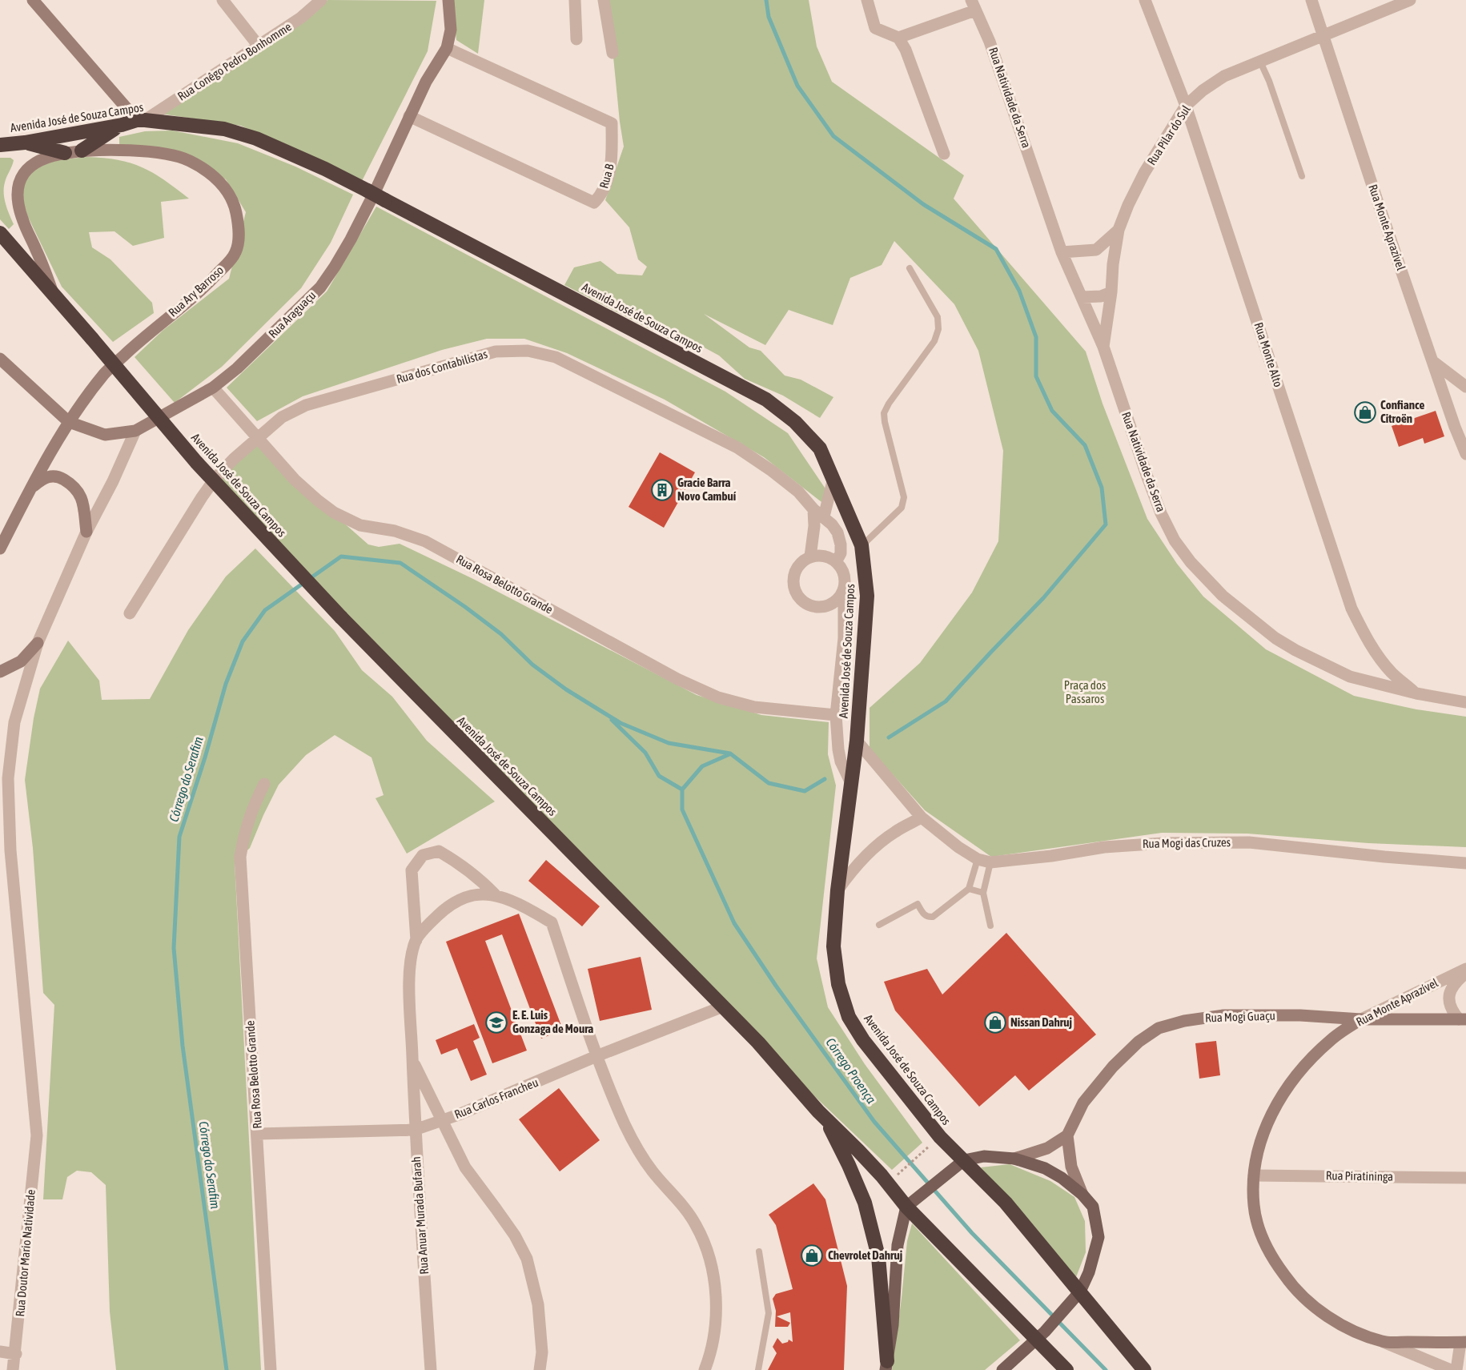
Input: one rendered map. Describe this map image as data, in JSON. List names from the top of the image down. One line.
{"streets":{"highway":["Avenida José de Souza Campos"],"main road":["Rua Monte Aprazível","Rua Ary Barroso","Rua Araguaçu","Rua Mogi Guaçu"],"street":["Rua Conêgo Pedro Bonhomme","Rua Natividade da Serra","Rua Pilar do Sul","Rua B","Rua Monte Alto","Rua dos Contabilistas","Rua Rosa Belotto Grande","Rua Mogi das Cruzes","Rua Carlos Francheu","Rua Piratininga","Rua Anuar Murada Bufarah","Rua Doutor Mario Natividade"]},"crossings":[["Rua Conêgo Pedro Bonhomme","Avenida José de Souza Campos"],["Rua Natividade da Serra","Rua Pilar do Sul"],["Rua Natividade da Serra","Rua Monte Alto"],["Avenida José de Souza Campos","Rua Ary Barroso"],["Avenida José de Souza Campos","Rua Mogi das Cruzes"],["Avenida José de Souza Campos","Rua Carlos Francheu"],["Rua Pilar do Sul","Rua Monte Aprazível"],["Rua Pilar do Sul","Rua Monte Alto"],["Rua B","Rua Araguaçu"],["Rua Monte Aprazível","Rua Mogi Guaçu"],["Rua Monte Aprazível","Rua Piratininga"],["Rua Ary Barroso","Rua Araguaçu"],["Rua Araguaçu","Rua Rosa Belotto Grande"],["Rua Araguaçu","Rua Doutor Mario Natividade"],["Rua dos Contabilistas","Rua Rosa Belotto Grande"],["Rua Rosa Belotto Grande","Rua Carlos Francheu"],["Rua Carlos Francheu","Rua Anuar Murada Bufarah"]],"water":["Córrego do Serafim","Córrego Proença"],"parks":["Praça dos Passaros"],"places":{"shop":["Confiance Citroën","Nissan Dahruj","Chevrolet Dahruj"],"building":["Gracie Barra Novo Cambuí"],"school or university":["E. E. Luis Gonzaga de Moura"]}}
